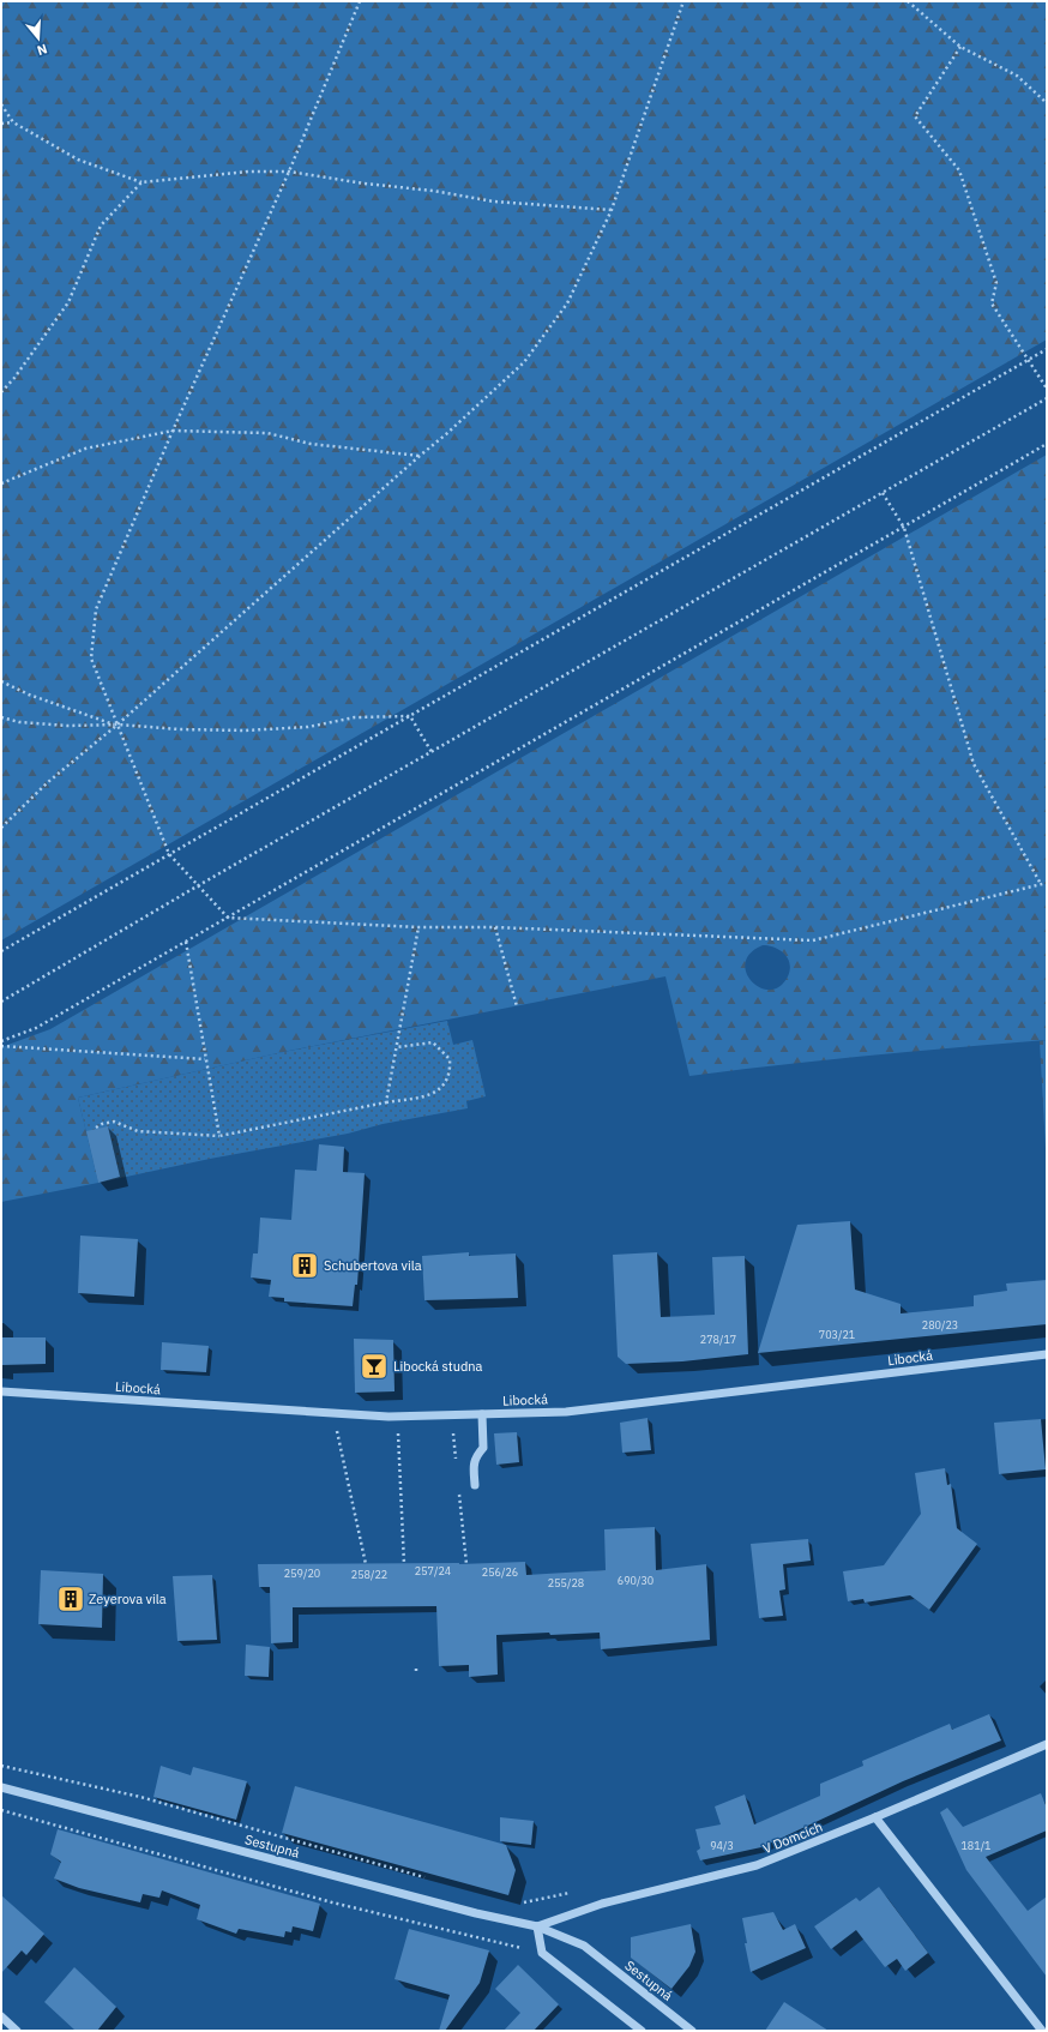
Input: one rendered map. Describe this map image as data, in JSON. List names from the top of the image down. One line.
{"streets":{"street":["Libocká","V Domcích","Sestupná"]},"crossings":[["V Domcích","Sestupná"]],"places":{"building":["Schubertova vila","Zeyerova vila"],"bar":["Libocká studna"]},"house_numbers":["280/23","703/21","278/17","257/24","256/26","259/20","258/22","690/30","255/28","94/3","181/1"],"north":"bottom"}
